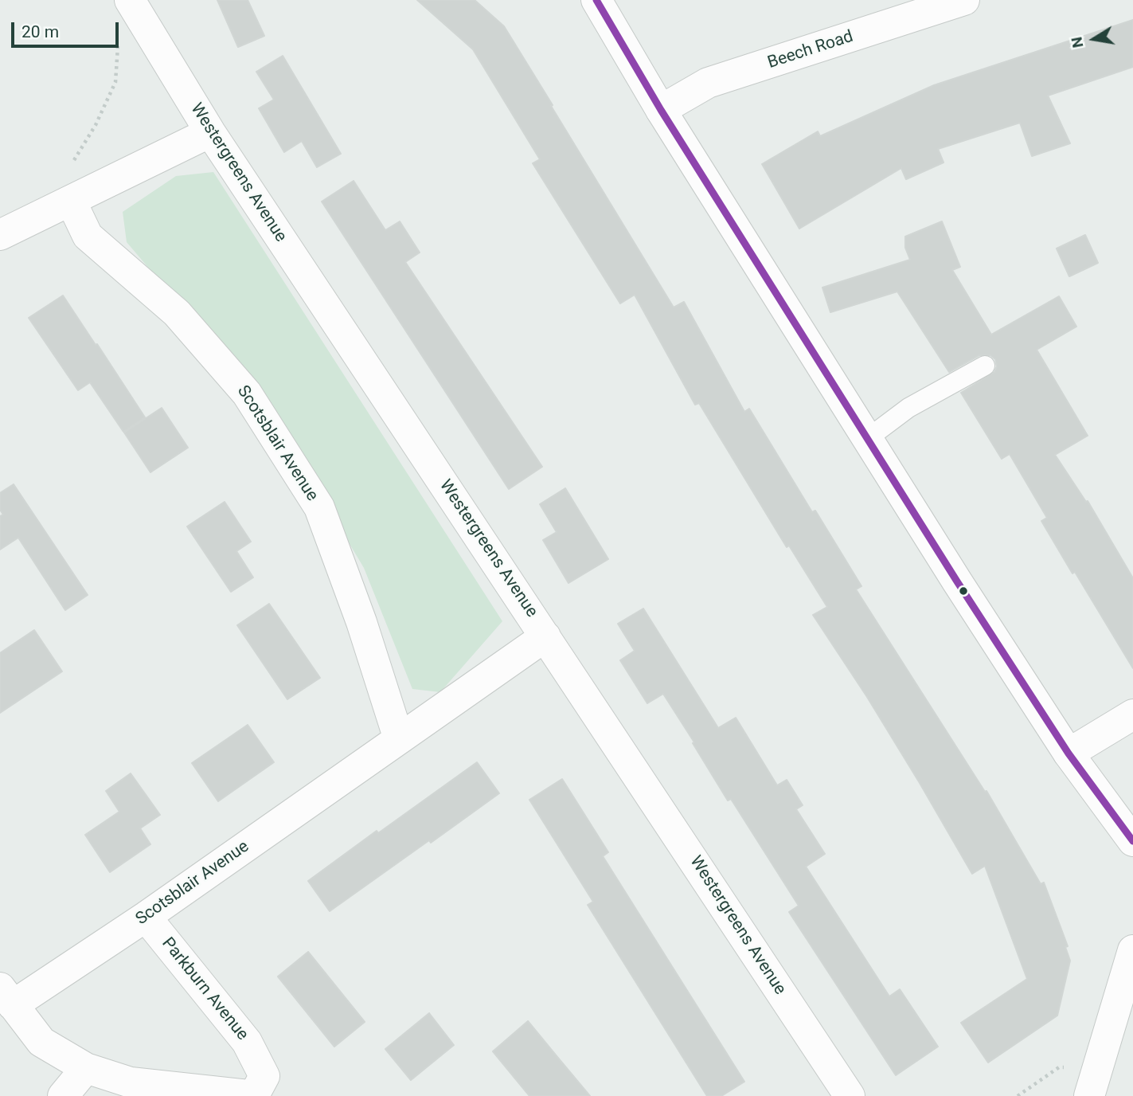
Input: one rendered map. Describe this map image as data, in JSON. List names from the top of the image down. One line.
{"streets":{"street":["Beech Road","Westergreens Avenue","Scotsblair Avenue","Parkburn Avenue"]},"crossings":[["Westergreens Avenue","Scotsblair Avenue"],["Scotsblair Avenue","Parkburn Avenue"]],"scale_bar":"20 m","north":"left"}
